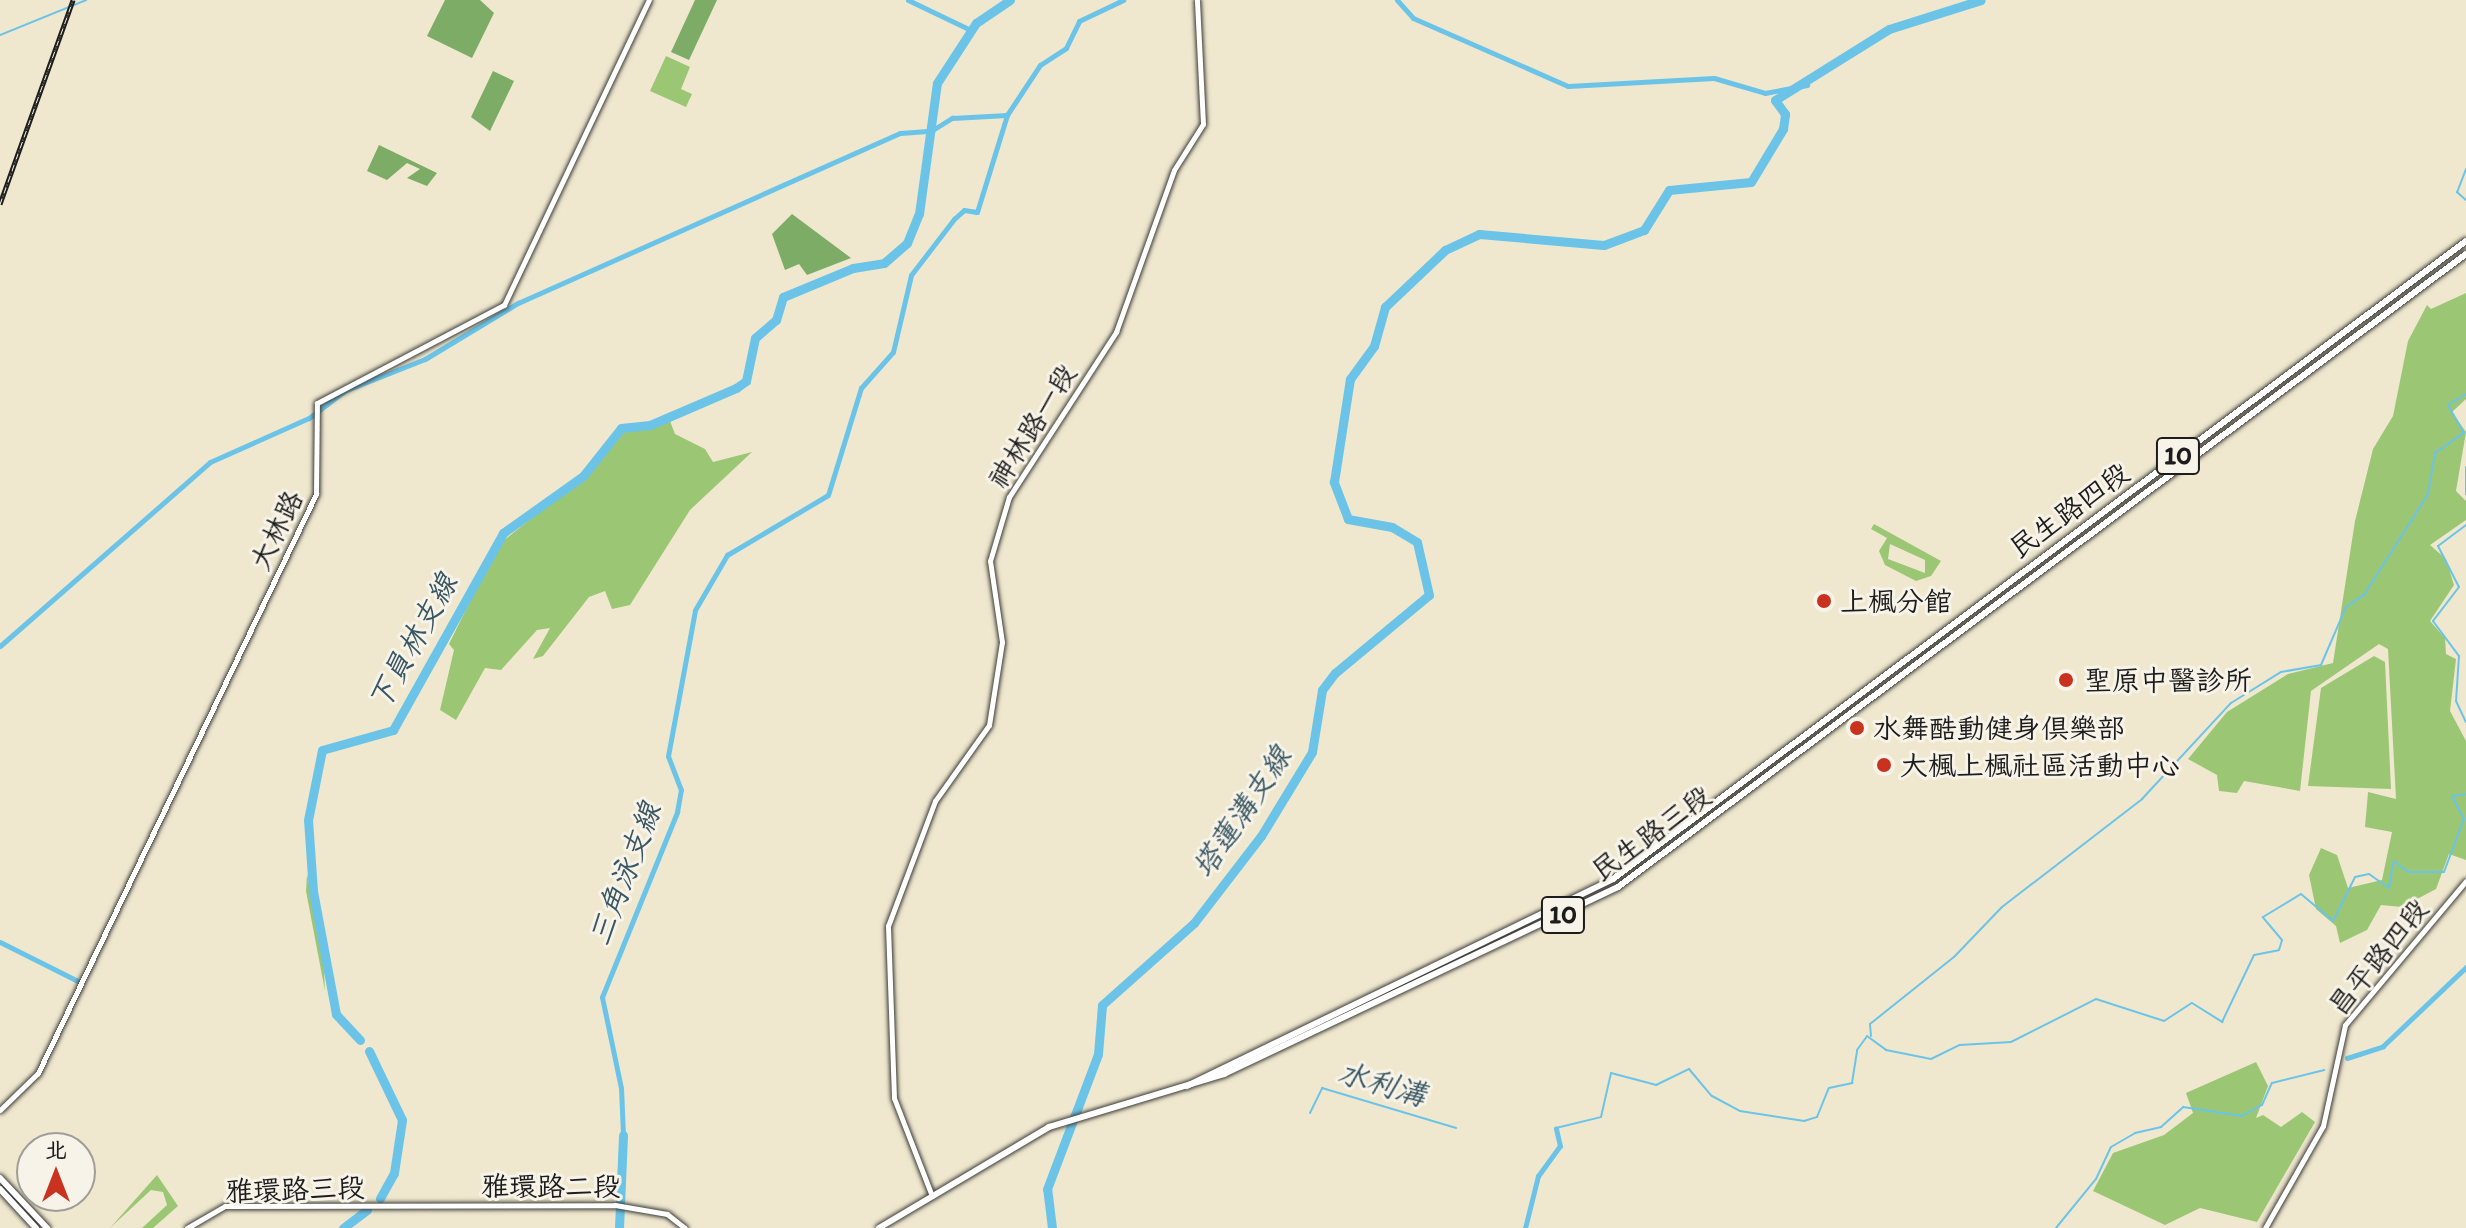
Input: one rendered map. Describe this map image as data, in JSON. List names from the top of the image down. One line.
{"streets":{"main road":["10","民生路四段","民生路三段"],"street":["神林路一段","大林路","昌平路四段","雅環路二段","雅環路三段"]},"crossings":[["神林路一段","10"],["神林路一段","民生路三段"],["10","民生路三段"],["民生路四段","民生路三段"],["雅環路二段","雅環路三段"]],"water":["下員林支線","塔蓮溝支線","三角泳支線","水利溝"],"places":["上楓分館","聖原中醫診所","水舞酷動健身俱樂部","大楓上楓社區活動中心"],"north":"top"}
